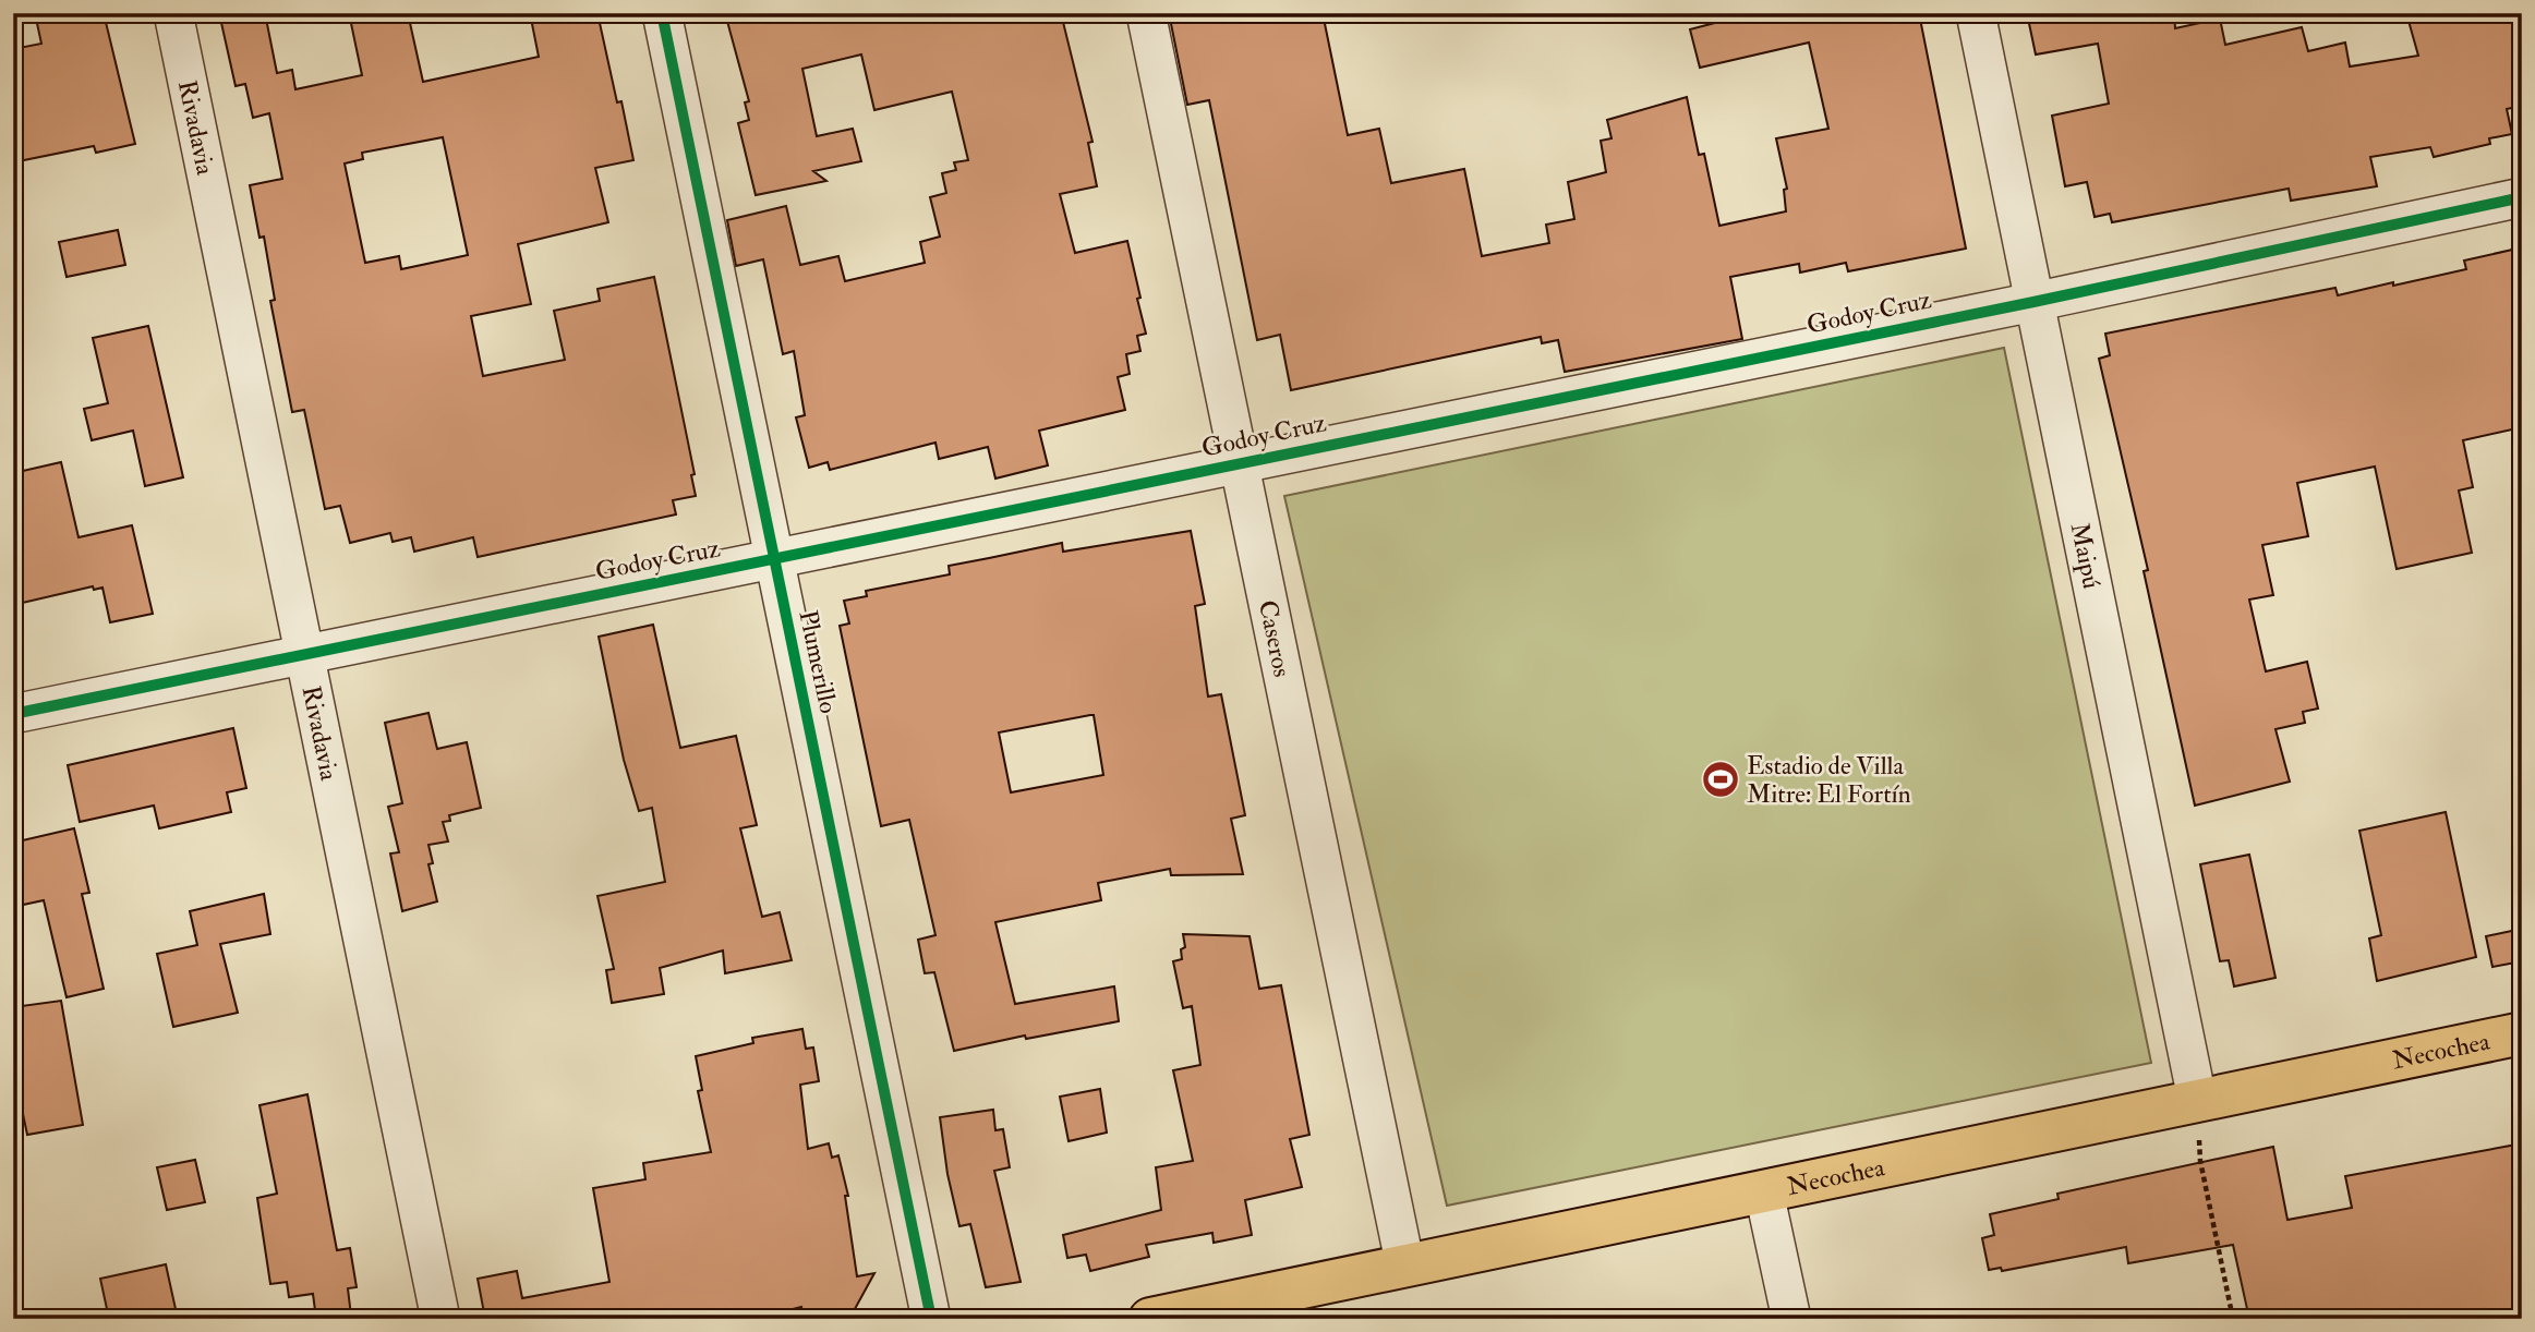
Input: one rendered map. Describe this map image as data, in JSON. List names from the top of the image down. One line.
{"streets":{"main road":["Necochea"],"street":["Rivadavia","Godoy Cruz","Maipú","Caseros","Plumerillo"]},"crossings":[["Rivadavia","Godoy Cruz"],["Godoy Cruz","Maipú"],["Godoy Cruz","Caseros"],["Godoy Cruz","Plumerillo"],["Maipú","Necochea"],["Caseros","Necochea"]],"places":{"sports":["Estadio de Villa Mitre: El Fortín"]}}
